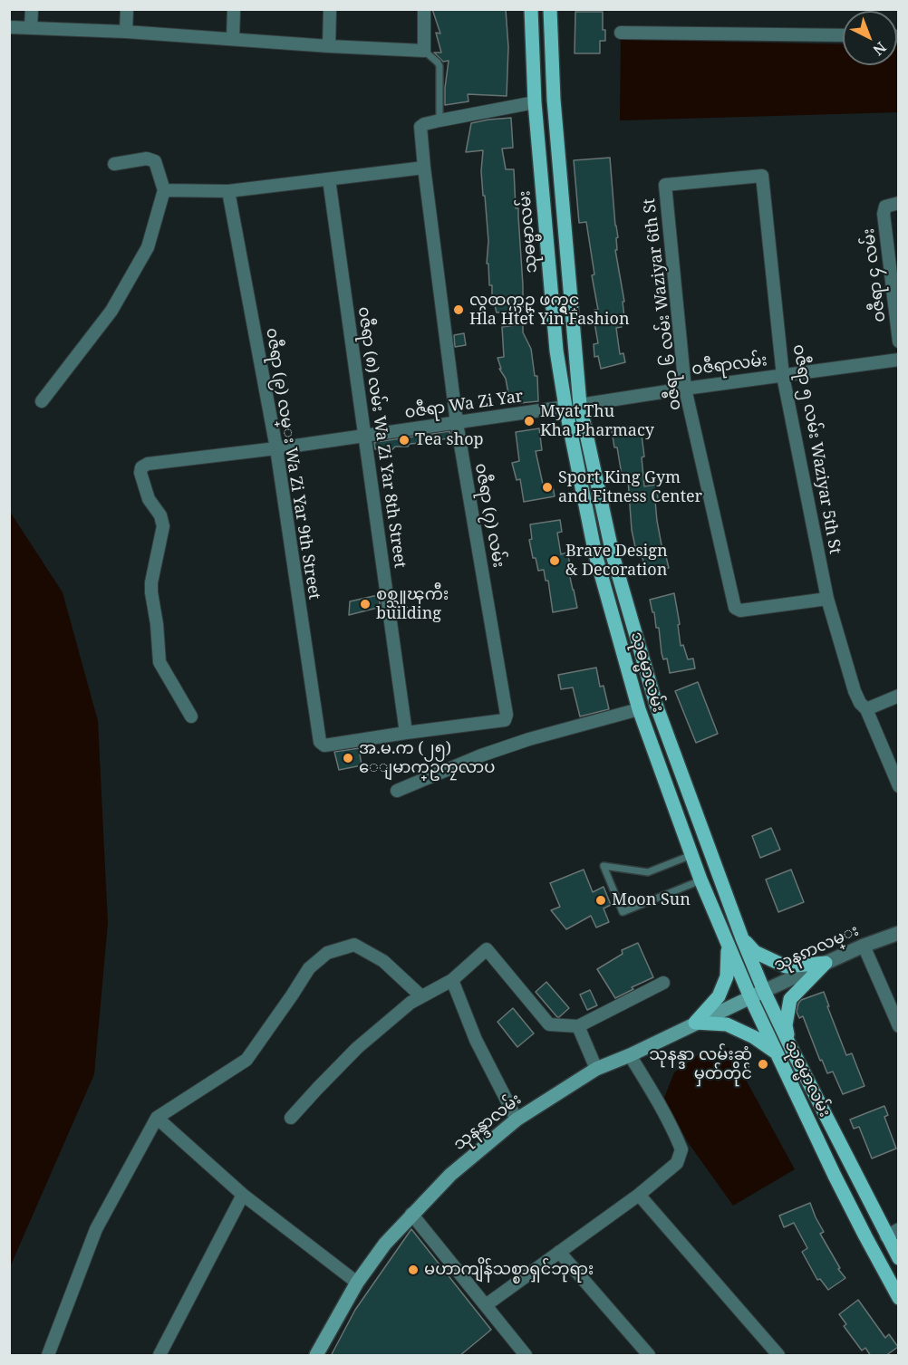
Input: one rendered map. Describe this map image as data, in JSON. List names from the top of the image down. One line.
{"streets":{"main road":["သုဓမ္မာလမ်း","ဝဇီရာလမ်း","သုနၵာလမ္း","သုနန္ဒာလမ်း"],"street":["ဝဇီရာ ၄ လမ်း","ဝဇီရာ ၆ လမ်း Waziyar 6th St","၀ဇီရာ Wa Zi Yar","၀ဇီရာ (၈) လမ်း Wa Zi Yar 8th Street","ဝဇီရာ ၅ လမ်း Waziyar 5th St","၀ဇီရာ (၉) လမ္း Wa Zi Yar 9th Street","၀ဇီရာ (၇) လမ်း"]},"crossings":[["သုဓမ္မာလမ်း","ဝဇီရာလမ်း"],["သုဓမ္မာလမ်း","၀ဇီရာ Wa Zi Yar"],["သုဓမ္မာလမ်း","သုနၵာလမ္း"],["သုဓမ္မာလမ်း","သုနန္ဒာလမ်း"],["ဝဇီရာ ၆ လမ်း Waziyar 6th St","ဝဇီရာလမ်း"],["ဝဇီရာ ၆ လမ်း Waziyar 6th St","ဝဇီရာ ၅ လမ်း Waziyar 5th St"],["ဝဇီရာလမ်း","၀ဇီရာ Wa Zi Yar"],["ဝဇီရာလမ်း","ဝဇီရာ ၅ လမ်း Waziyar 5th St"],["၀ဇီရာ Wa Zi Yar","၀ဇီရာ (၈) လမ်း Wa Zi Yar 8th Street"],["၀ဇီရာ Wa Zi Yar","၀ဇီရာ (၉) လမ္း Wa Zi Yar 9th Street"],["၀ဇီရာ Wa Zi Yar","၀ဇီရာ (၇) လမ်း"],["၀ဇီရာ (၈) လမ်း Wa Zi Yar 8th Street","၀ဇီရာ (၉) လမ္း Wa Zi Yar 9th Street"],["၀ဇီရာ (၈) လမ်း Wa Zi Yar 8th Street","၀ဇီရာ (၇) လမ်း"],["၀ဇီရာ (၉) လမ္း Wa Zi Yar 9th Street","၀ဇီရာ (၇) လမ်း"],["သုနၵာလမ္း","သုနန္ဒာလမ်း"]],"places":["လွထက္ယဥ္ ဖက္ရွင္ Hla Htet Yin Fashion","Myat Thu Kha Pharmacy","Tea shop","Sport King Gym and Fitness Center","Brave Design & Decoration","စစ္သူၾကီး building","အ.မ.က (၂၅) ေျမာက္ဥကၠလာပ","Moon Sun","သုနန္ဒာ လမ်းဆုံ မှတ်တိုင်","မဟာကျိန်သစ္စာရှင်ဘုရား"],"north":"bottom right"}
